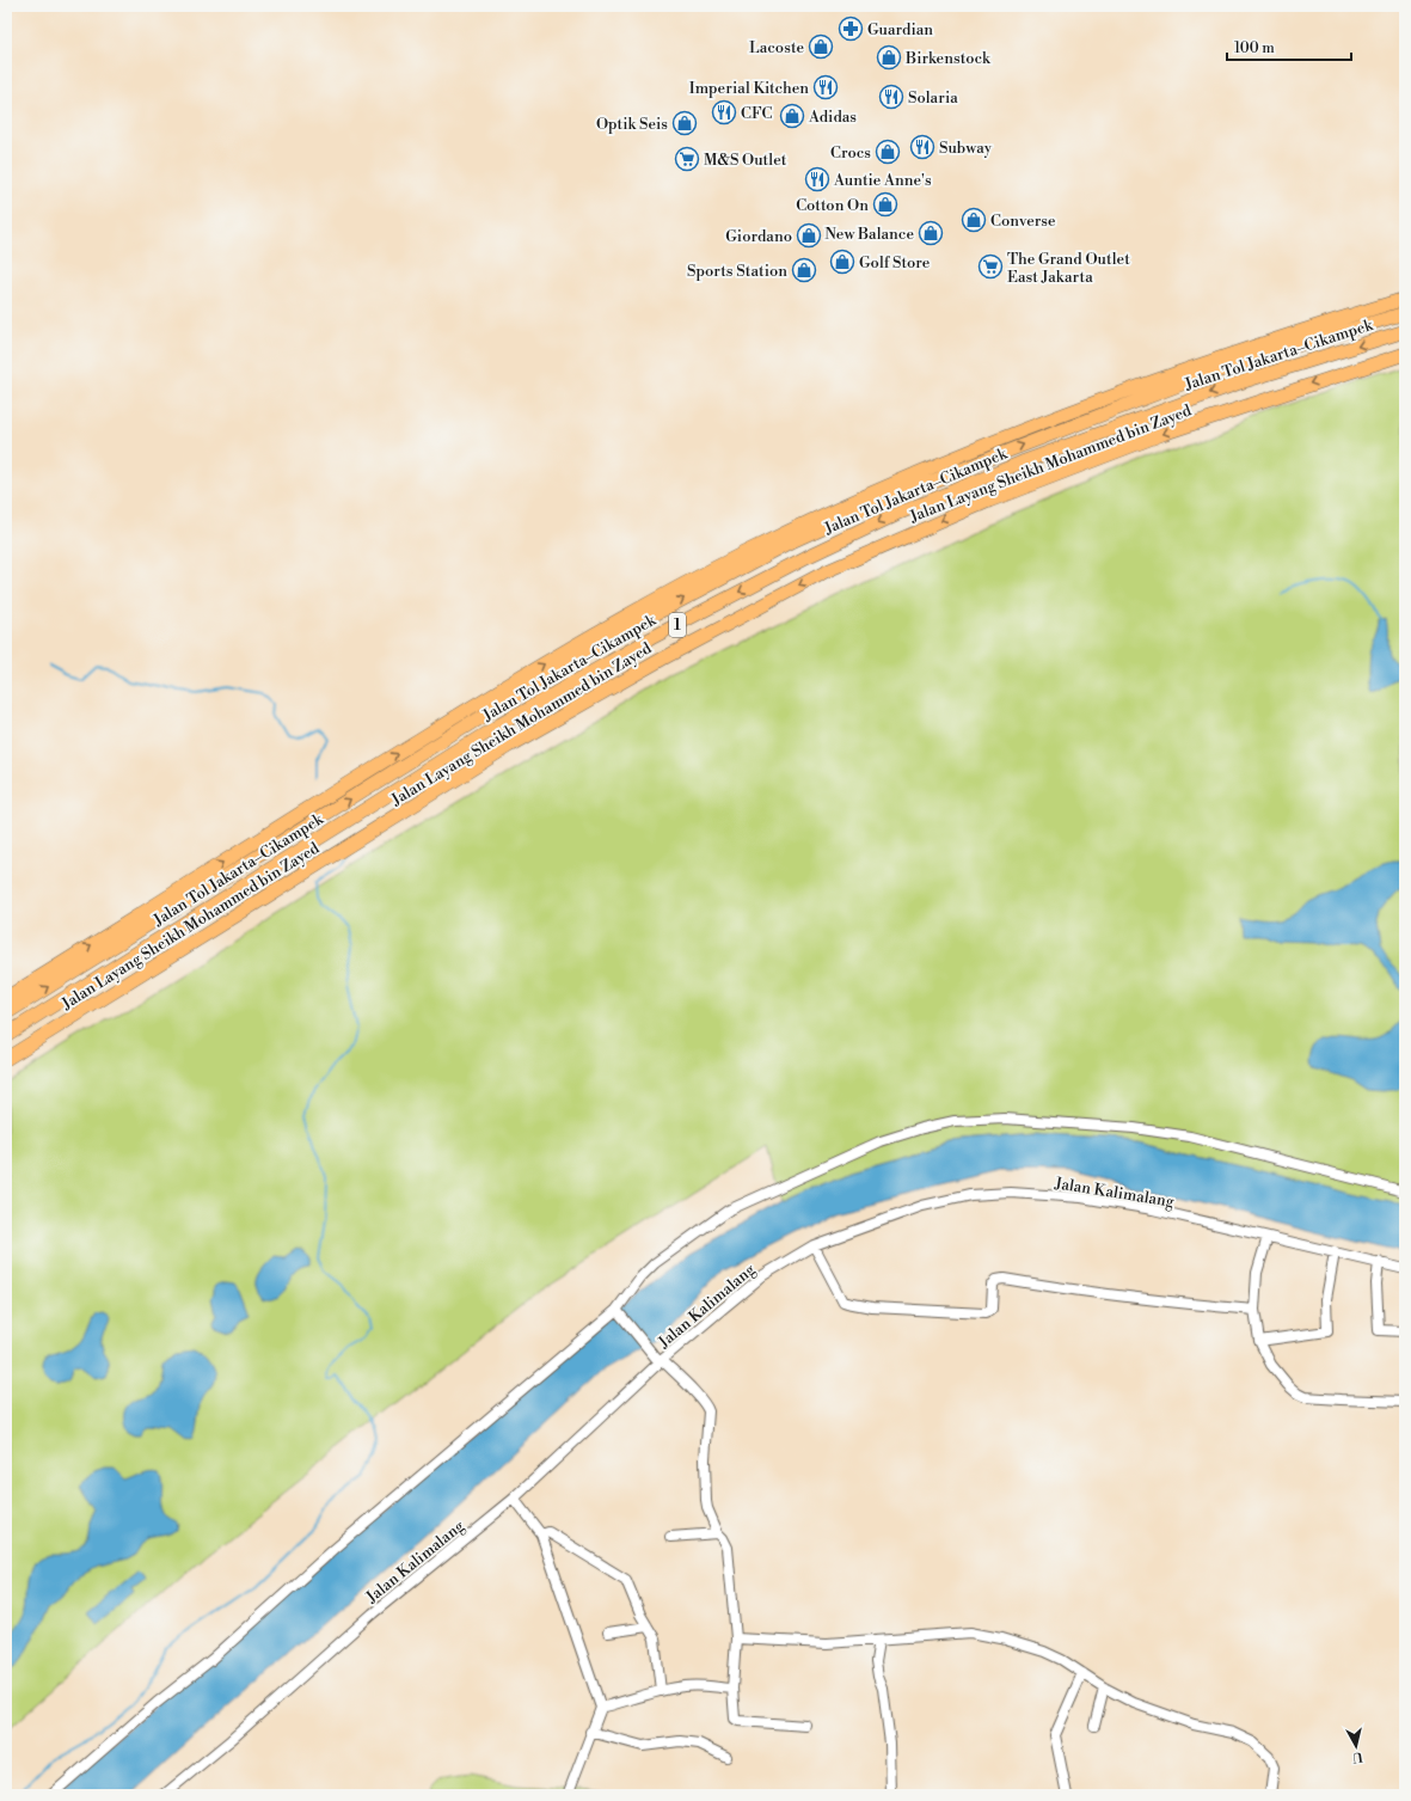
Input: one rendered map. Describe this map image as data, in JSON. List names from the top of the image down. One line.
{"streets":{"highway":["Jalan Tol Jakarta–Cikampek","Jalan Layang Sheikh Mohammed bin Zayed","1"],"street":["Jalan Kalimalang"]},"places":{"pharmacy":["Guardian"],"shop":["Lacoste","Birkenstock","Adidas","Optik Seis","Crocs","Cotton On","Converse","New Balance","Giordano","Golf Store","Sports Station"],"restaurant":["Imperial Kitchen","Solaria","CFC","Subway","Auntie Anne's"],"supermarket":["M&S Outlet","The Grand Outlet East Jakarta"]},"scale_bar":"100 m","north":"bottom"}
